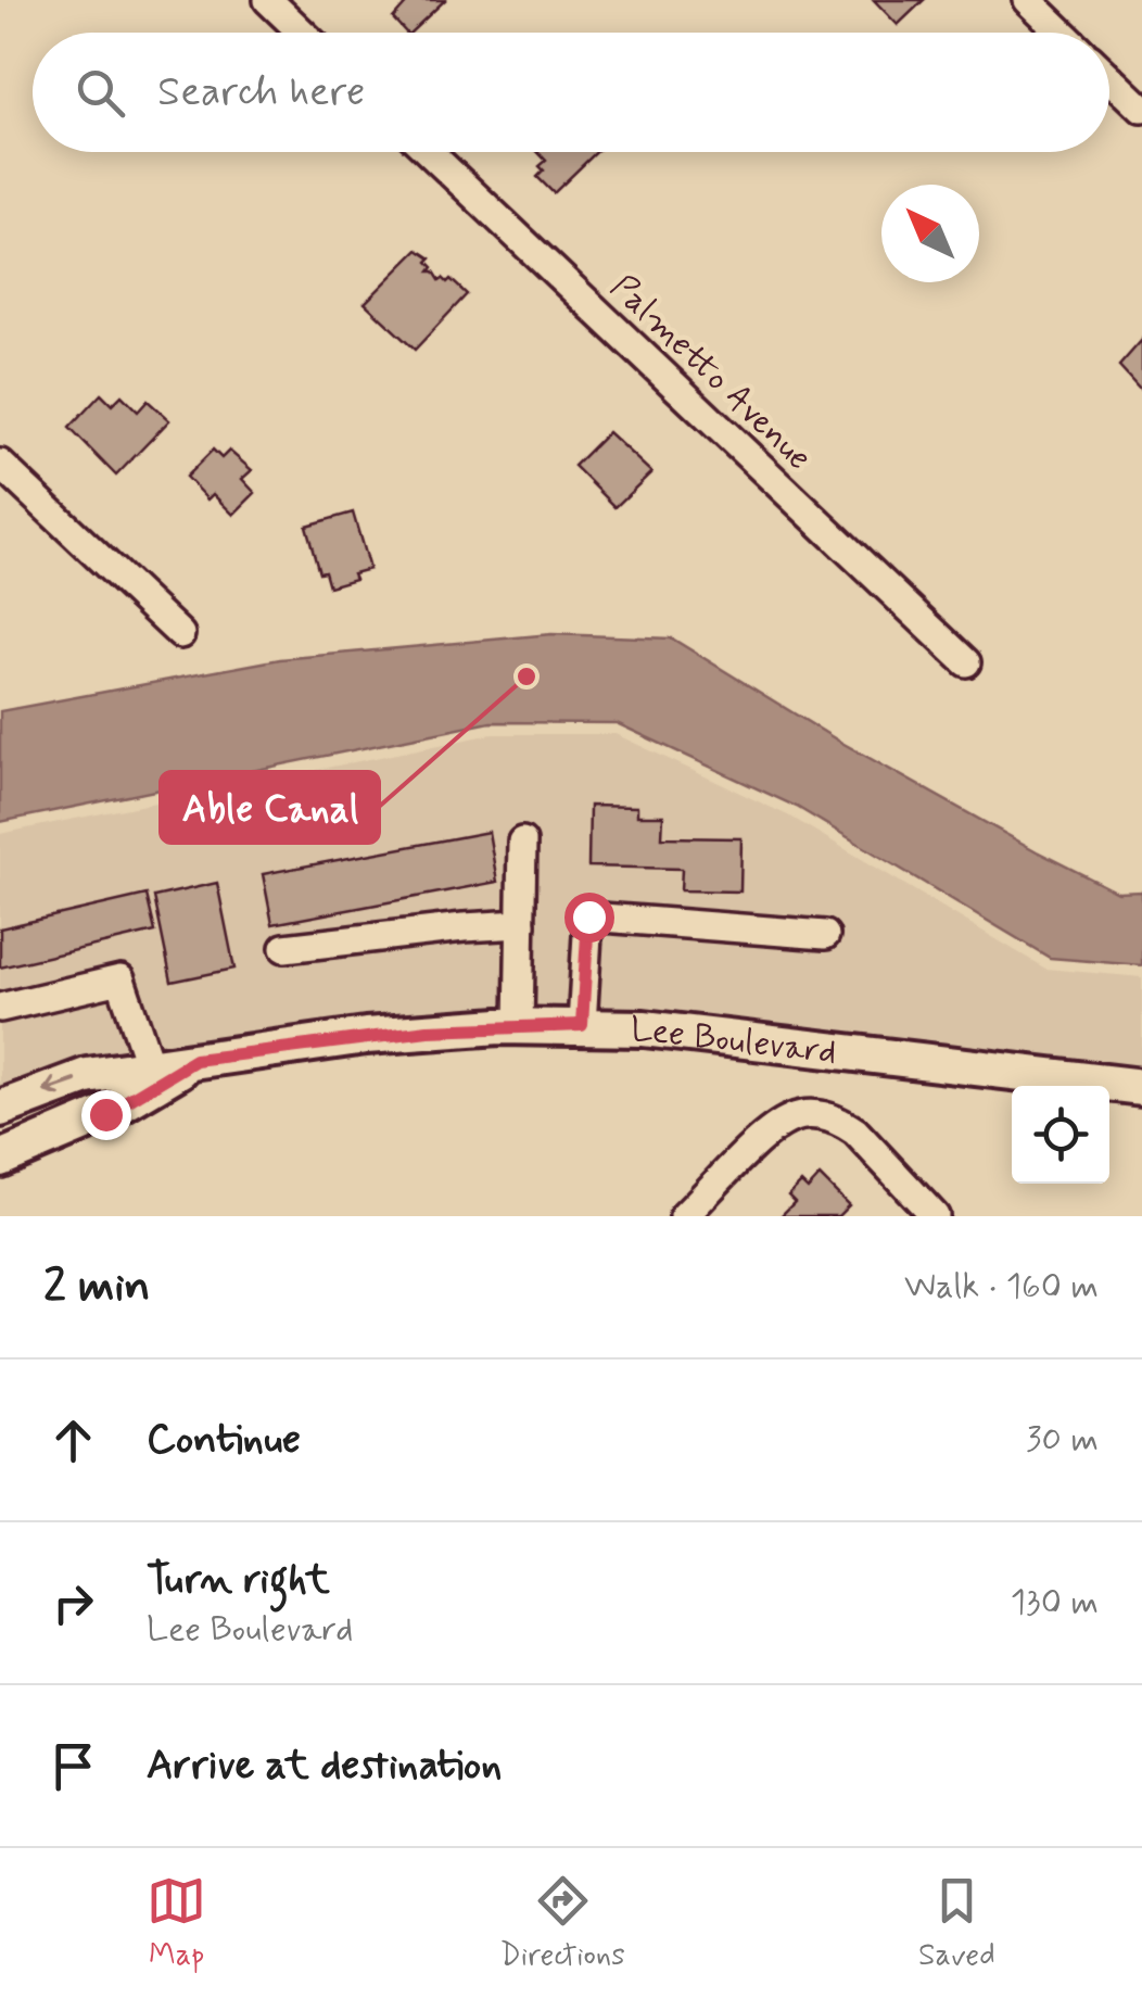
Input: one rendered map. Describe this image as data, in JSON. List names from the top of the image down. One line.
{"streets":{"main road":["Lee Boulevard"],"street":["Palmetto Avenue"]},"places":["Able Canal"],"north":"top left","page":{"search":"Search here","heading":["2 min","Walk · 160 m"],"list":[["Continue","30 m"],["Turn right","Lee Boulevard","130 m"],"Arrive at destination"],"nav":["Map","Directions","Saved"]}}
